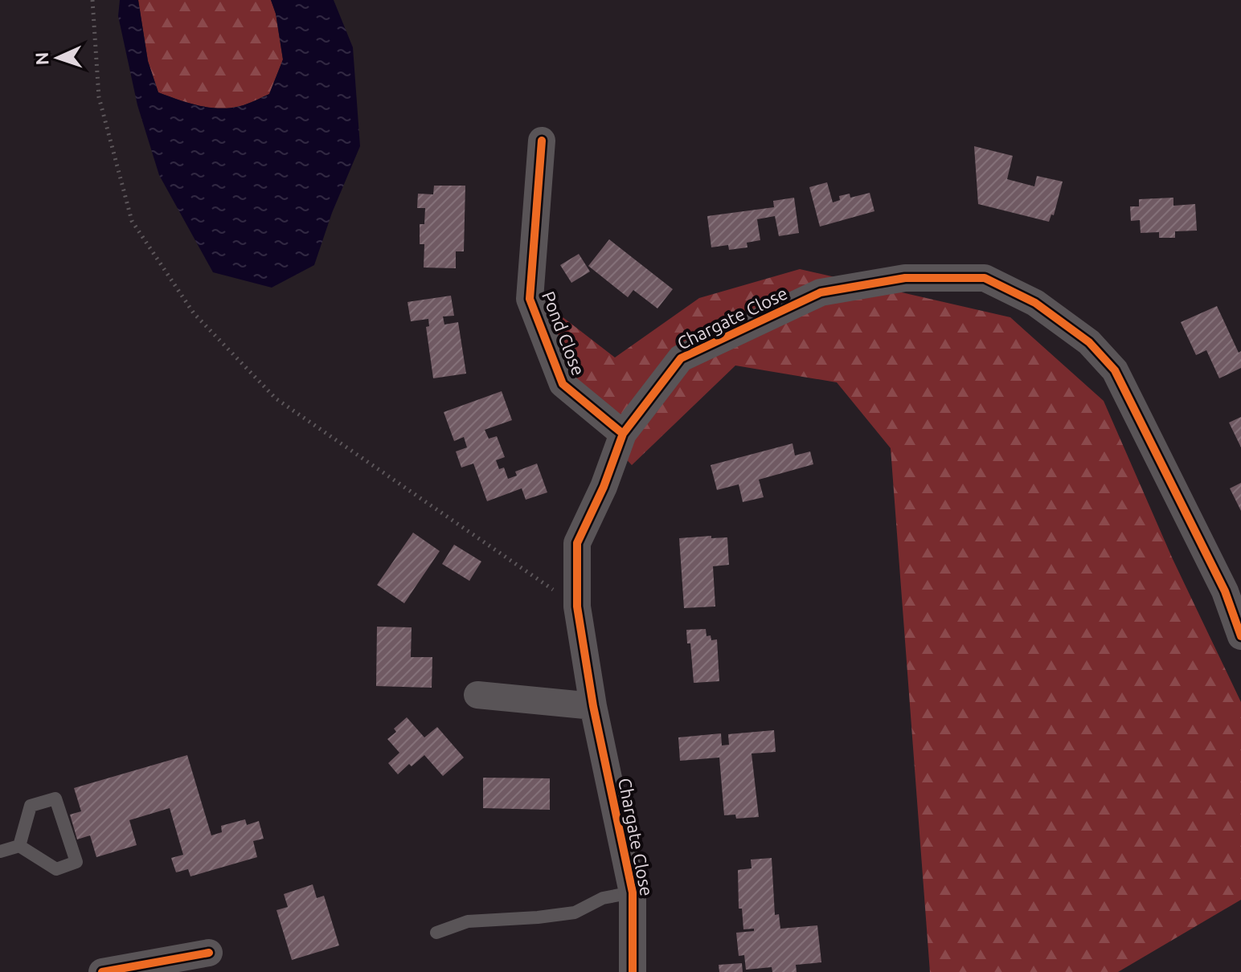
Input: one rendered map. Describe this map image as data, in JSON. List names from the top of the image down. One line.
{"streets":{"street":["Chargate Close","Pond Close"]},"crossings":[["Chargate Close","Pond Close"]],"north":"left"}
